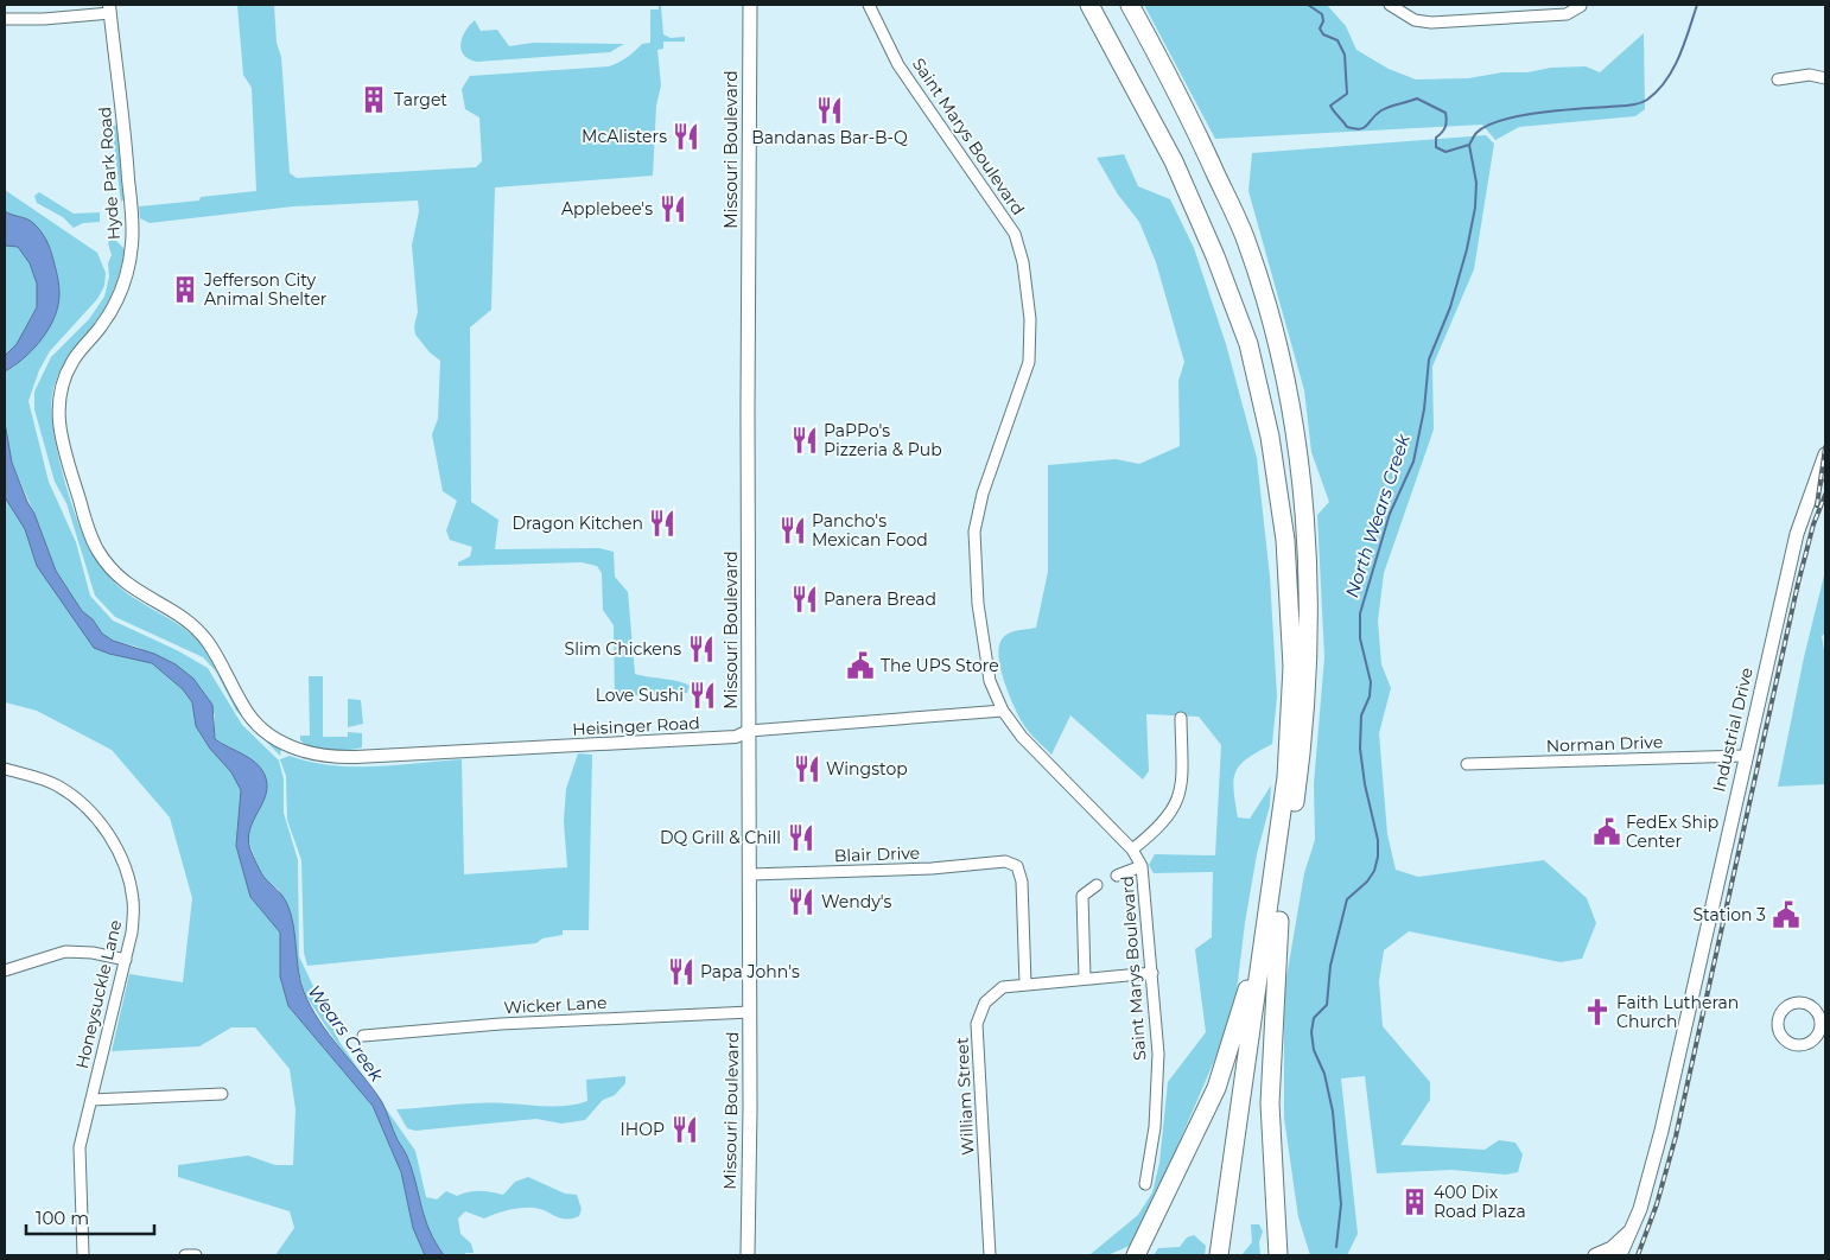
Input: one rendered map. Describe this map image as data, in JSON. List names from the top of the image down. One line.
{"streets":{"main road":["Missouri Boulevard","Industrial Drive"],"street":["Saint Marys Boulevard","Hyde Park Road","Heisinger Road","Norman Drive","Blair Drive","Honeysuckle Lane","Wicker Lane","William Street"]},"crossings":[["Saint Marys Boulevard","Heisinger Road"],["Saint Marys Boulevard","William Street"],["Missouri Boulevard","Heisinger Road"],["Missouri Boulevard","Blair Drive"],["Missouri Boulevard","Wicker Lane"],["Hyde Park Road","Heisinger Road"],["Industrial Drive","Norman Drive"],["Blair Drive","William Street"]],"water":["North Wears Creek","Wears Creek"],"places":{"building":["Target","Jefferson City Animal Shelter","400 Dix Road Plaza"],"restaurant":["Bandanas Bar-B-Q","McAlisters","Applebee's","PaPPo's Pizzeria & Pub","Dragon Kitchen","Pancho's Mexican Food","Panera Bread","Slim Chickens","Love Sushi","Wingstop","DQ Grill & Chill","Wendy's","Papa John's","IHOP"],"public building":["The UPS Store","FedEx Ship Center","Station 3"],"church":["Faith Lutheran Church"]},"scale_bar":"100 m"}
